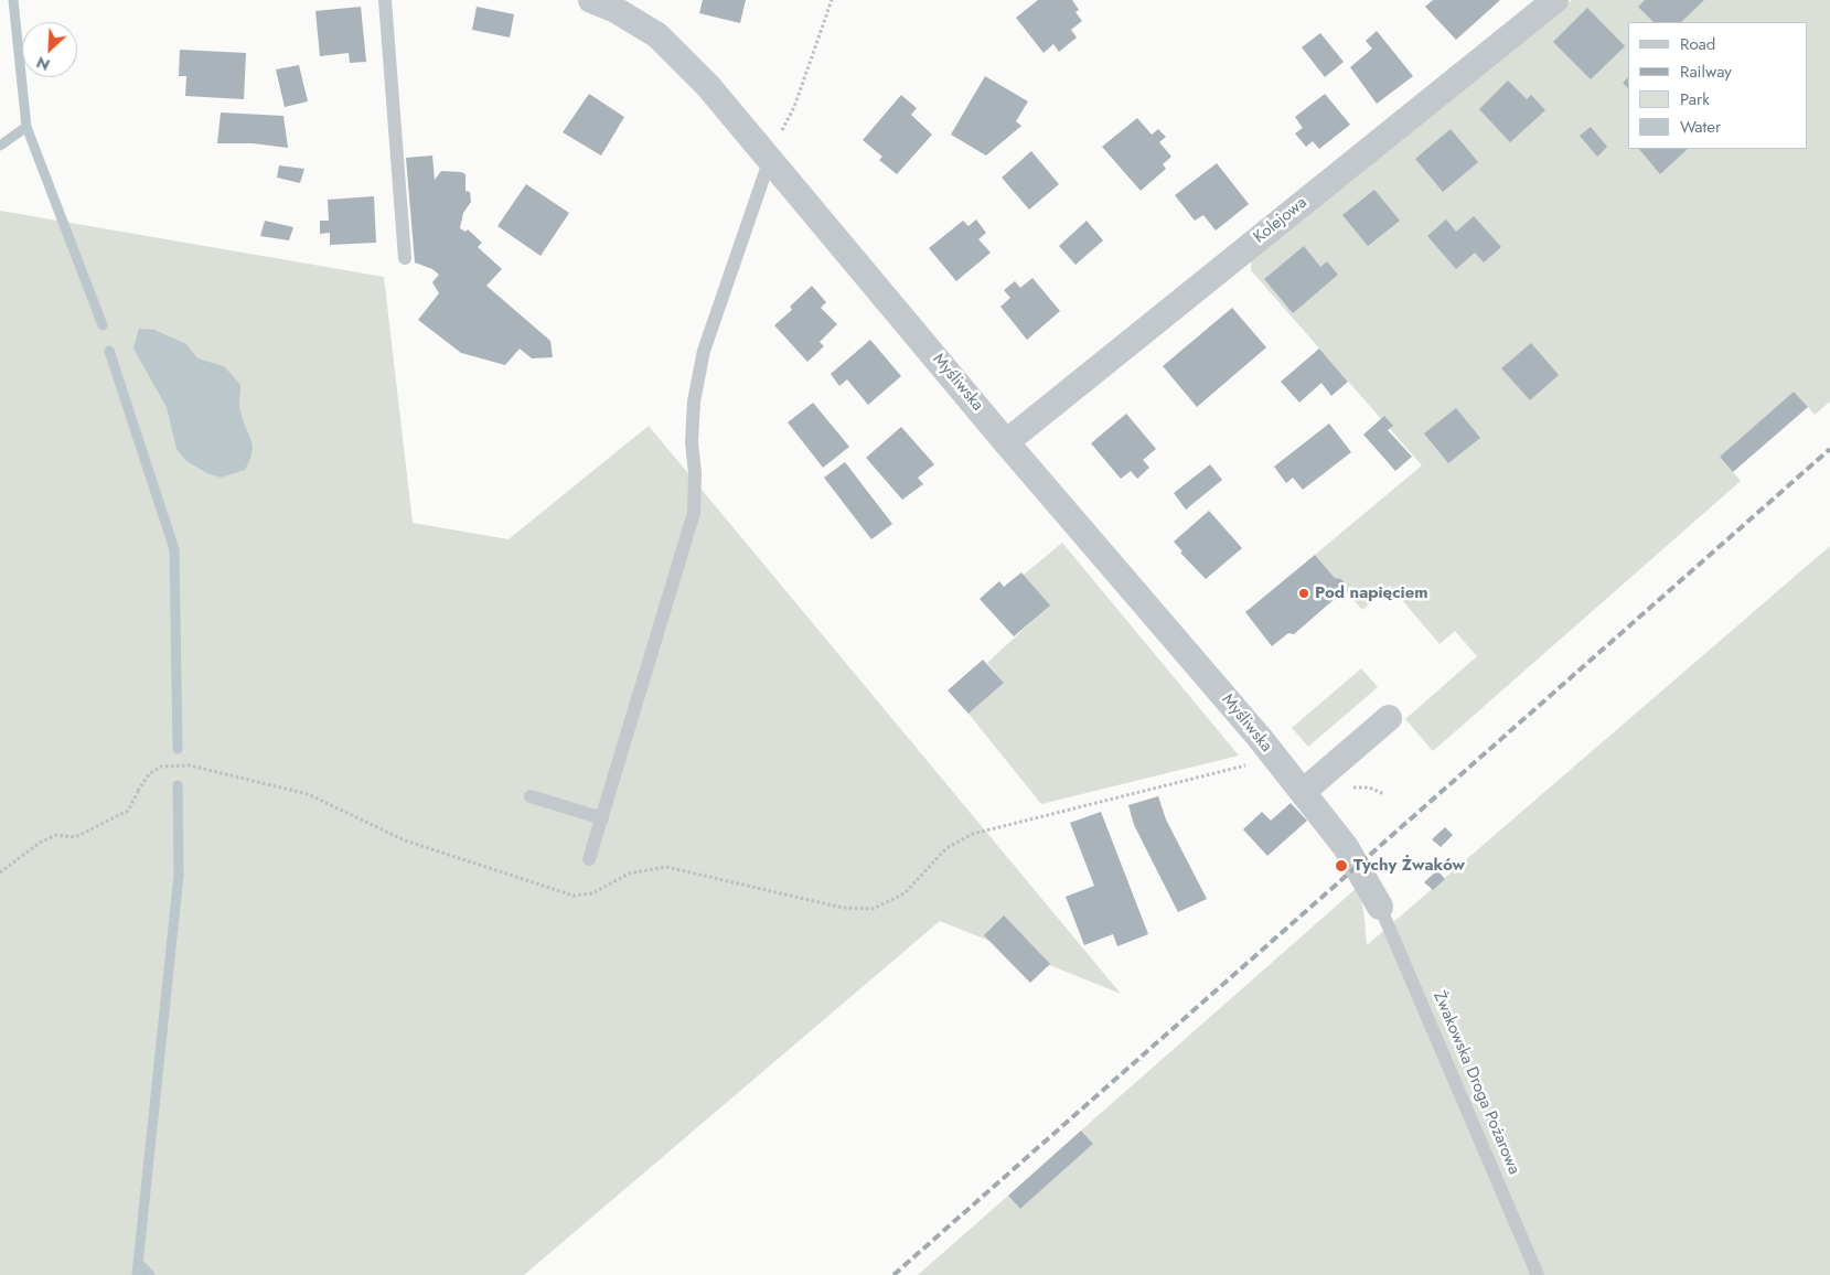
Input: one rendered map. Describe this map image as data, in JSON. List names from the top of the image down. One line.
{"streets":{"street":["Kolejowa","Myśliwska"],"lane":["Żwakowska Droga Pożarowa"]},"crossings":[["Kolejowa","Myśliwska"],["Myśliwska","Żwakowska Droga Pożarowa"]],"places":["Pod napięciem","Tychy Żwaków"],"legend":["Road","Railway","Park","Water"],"north":"bottom left"}
